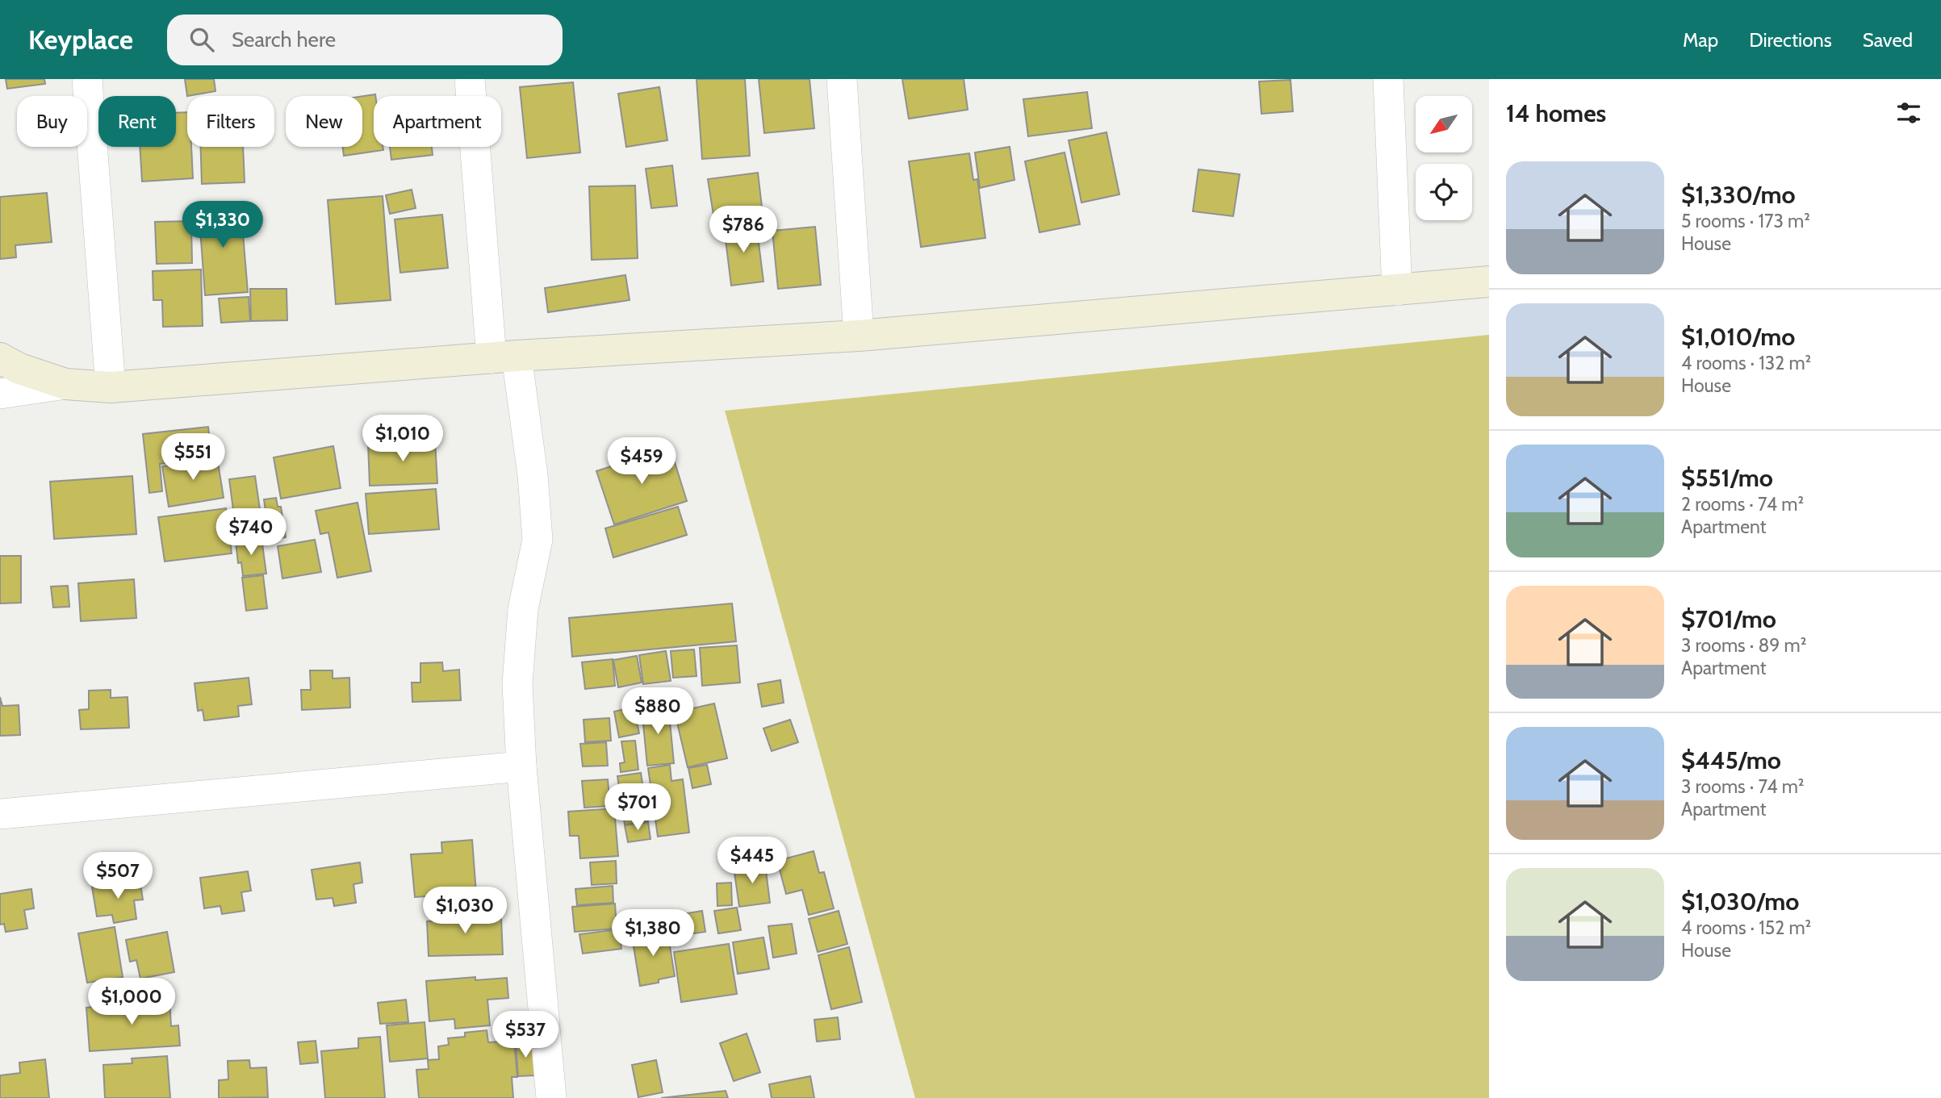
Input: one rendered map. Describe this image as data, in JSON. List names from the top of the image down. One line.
{"north":"bottom left","page":{"header":"Keyplace","search":"Search here","nav":["Map","Directions","Saved"],"heading":"14 homes","chip":["Buy","Rent","Filters","New","Apartment"],"list":[{"name":"$1,330/mo","note":"5 rooms · 173 m² · House"},{"name":"$1,010/mo","note":"4 rooms · 132 m² · House"},{"name":"$551/mo","note":"2 rooms · 74 m² · Apartment"},{"name":"$701/mo","note":"3 rooms · 89 m² · Apartment"},{"name":"$445/mo","note":"3 rooms · 74 m² · Apartment"},{"name":"$1,030/mo","note":"4 rooms · 152 m² · House"}],"price":["$1,330","$786","$1,010","$551","$459","$740","$880","$701","$445","$507","$1,030","$1,380","$1,000","$537"]}}
